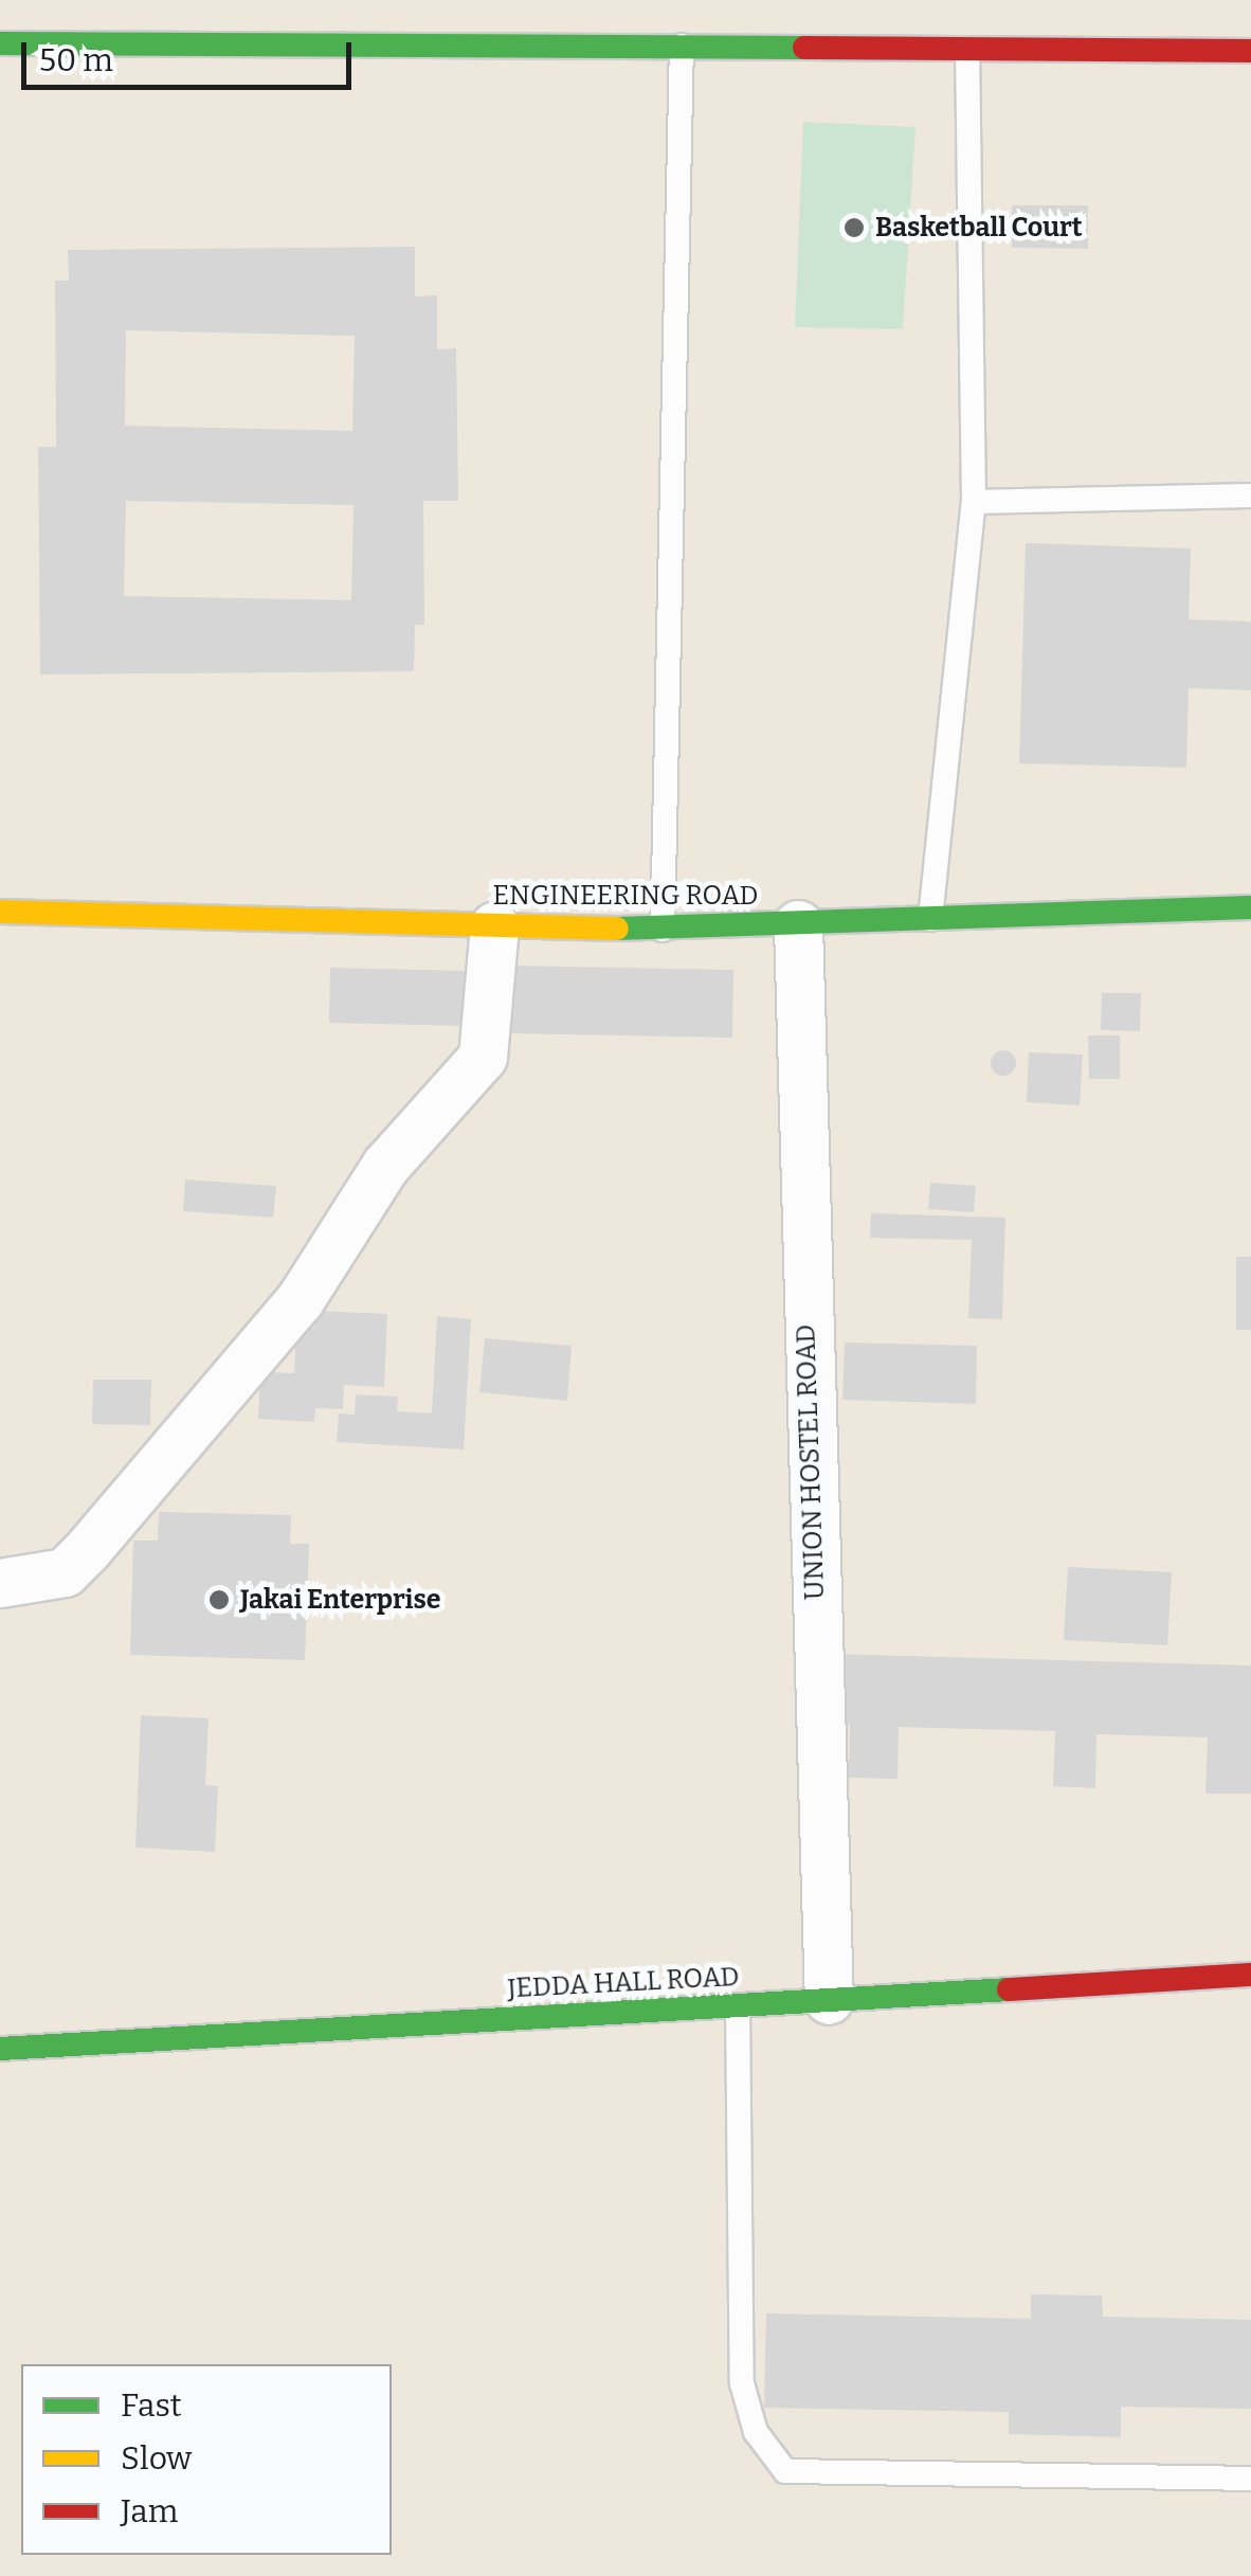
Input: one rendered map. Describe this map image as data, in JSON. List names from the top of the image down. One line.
{"streets":{"street":["ENGINEERING ROAD","UNION HOSTEL ROAD","JEDDA HALL ROAD"]},"crossings":[["ENGINEERING ROAD","UNION HOSTEL ROAD"],["UNION HOSTEL ROAD","JEDDA HALL ROAD"]],"places":["Basketball Court","Jakai Enterprise"],"legend":["Fast","Slow","Jam"],"scale_bar":"50 m"}
